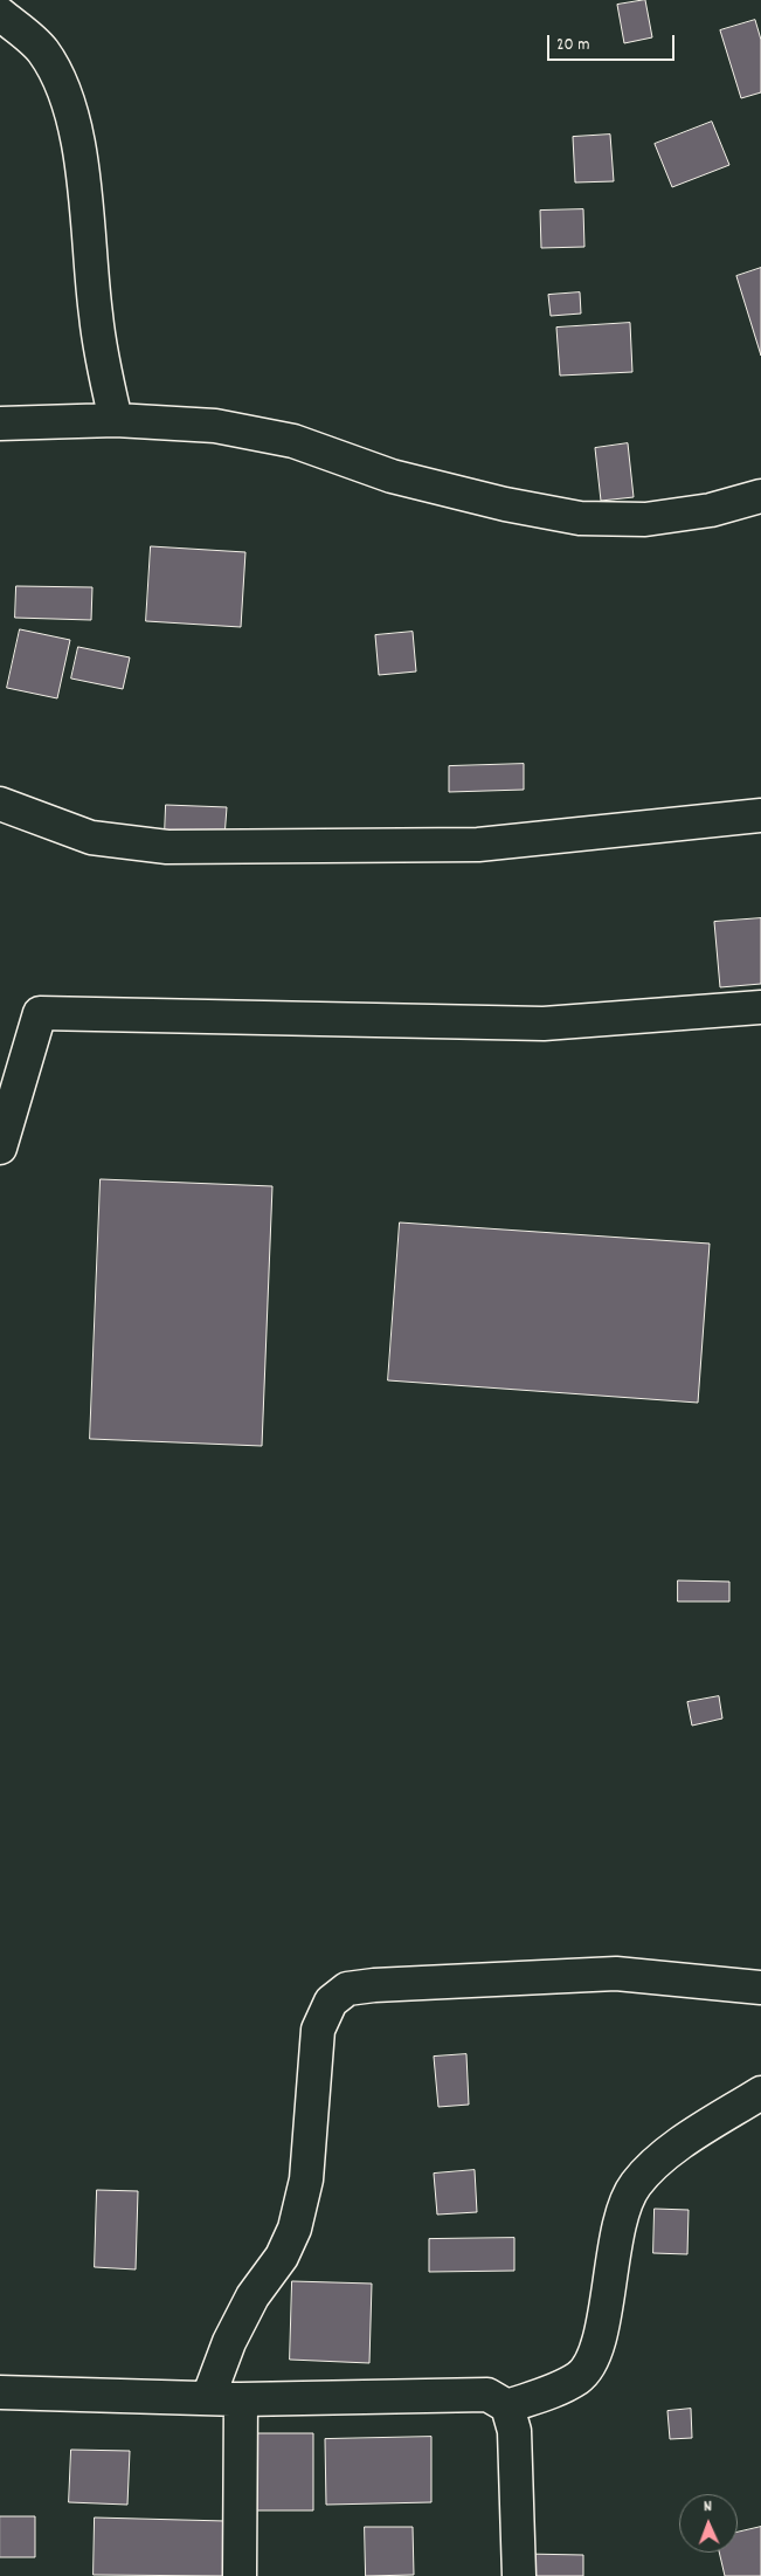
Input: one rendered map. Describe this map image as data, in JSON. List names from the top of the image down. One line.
{"scale_bar":"20 m","north":"top"}
